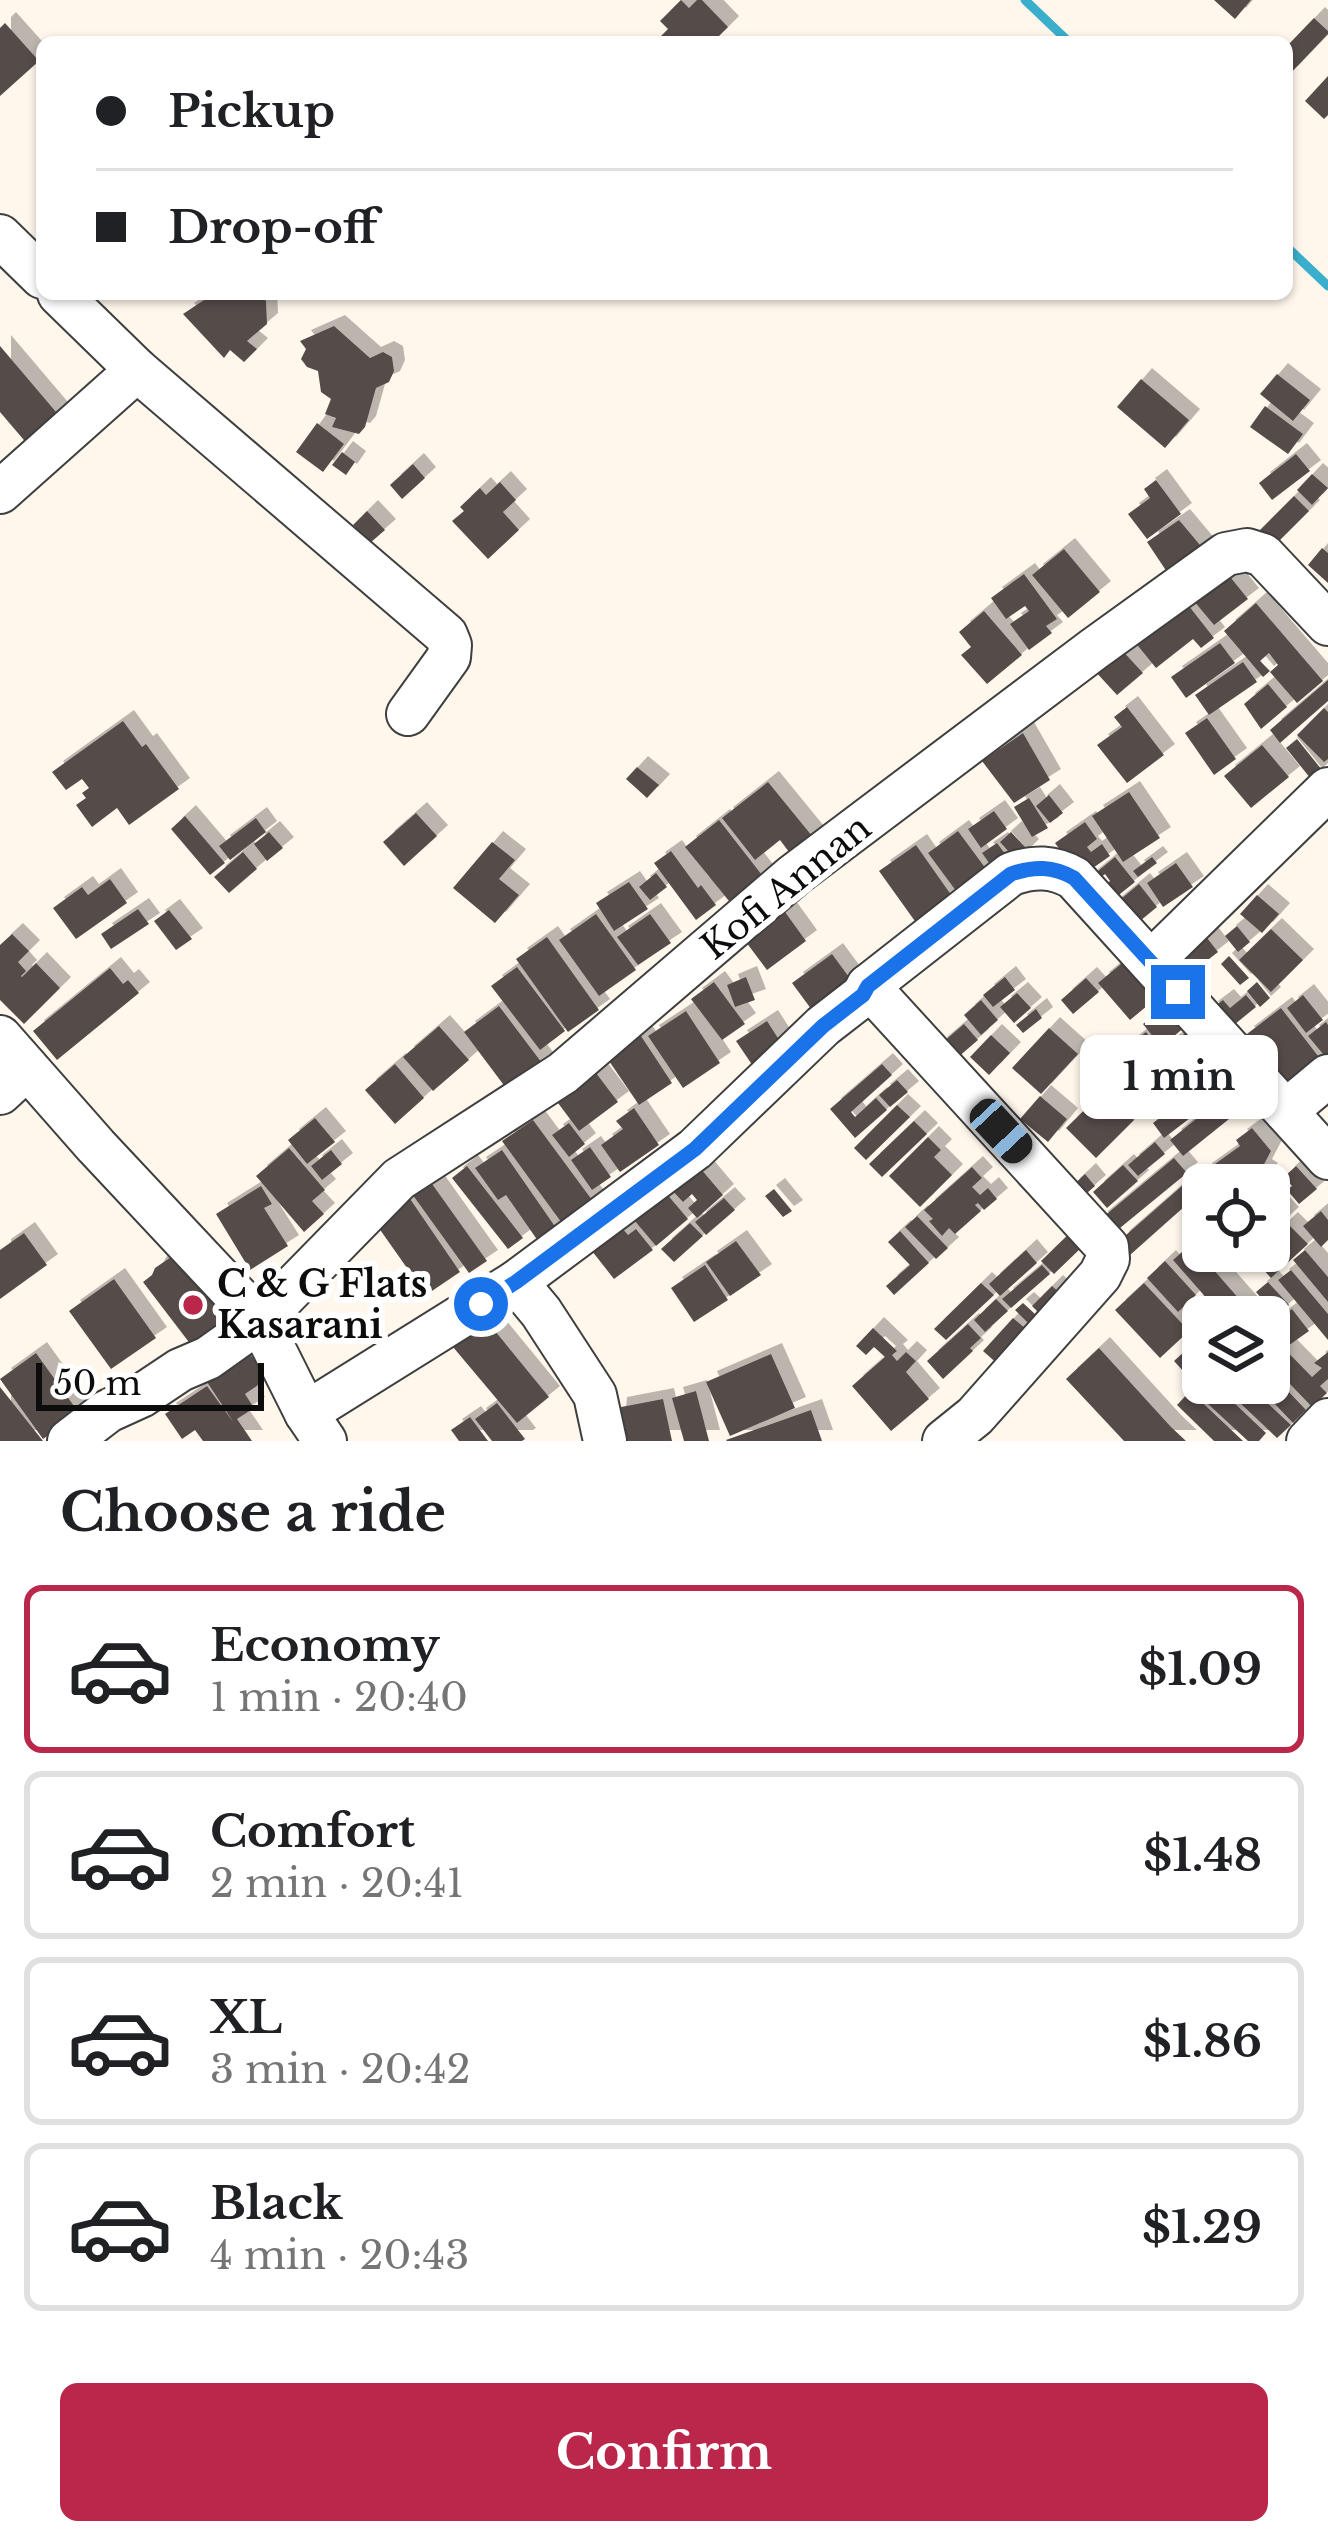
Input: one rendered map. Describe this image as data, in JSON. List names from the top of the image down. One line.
{"streets":{"street":["Kofi Annan"]},"places":["C & G Flats Kasarani"],"scale_bar":"50 m","page":{"banner":["Pickup","Drop-off"],"bubble":"1 min","scale":"50 m","heading":"Choose a ride","list":[{"name":"Economy","note":"1 min · 20:40","value":"$1.09"},{"name":"Comfort","note":"2 min · 20:41","value":"$1.48"},{"name":"XL","note":"3 min · 20:42","value":"$1.86"},{"name":"Black","note":"4 min · 20:43","value":"$1.29"}],"buttons":"Confirm"}}
